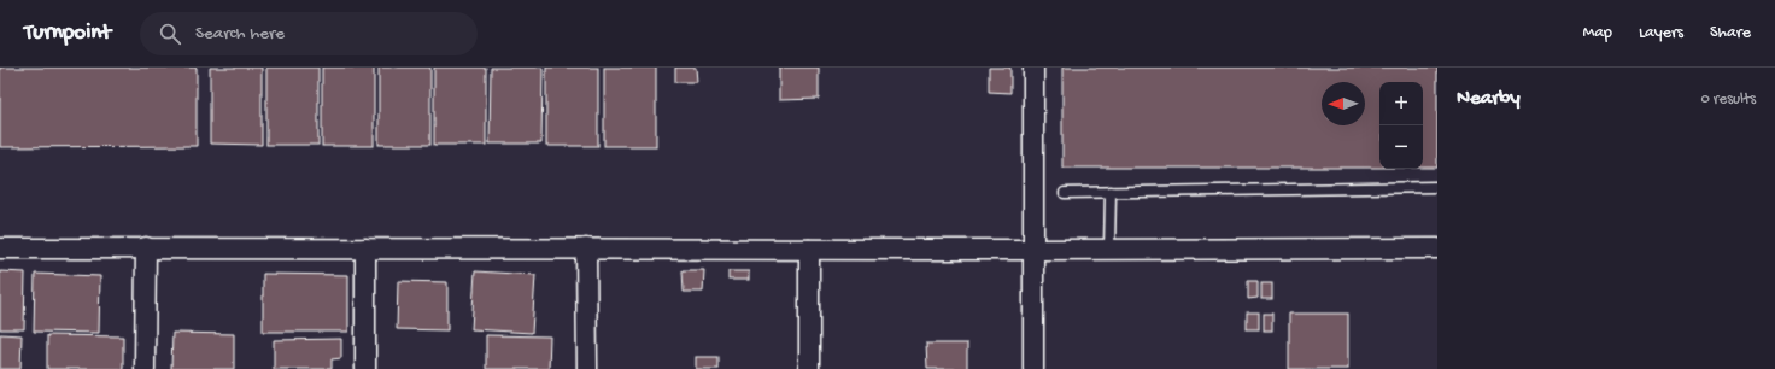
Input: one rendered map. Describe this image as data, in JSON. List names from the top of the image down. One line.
{"north":"left","page":{"header":"Turnpoint","search":"Search here","nav":["Map","Layers","Share"],"heading":["Nearby","0 results"],"map_buttons":["+","−"]}}
